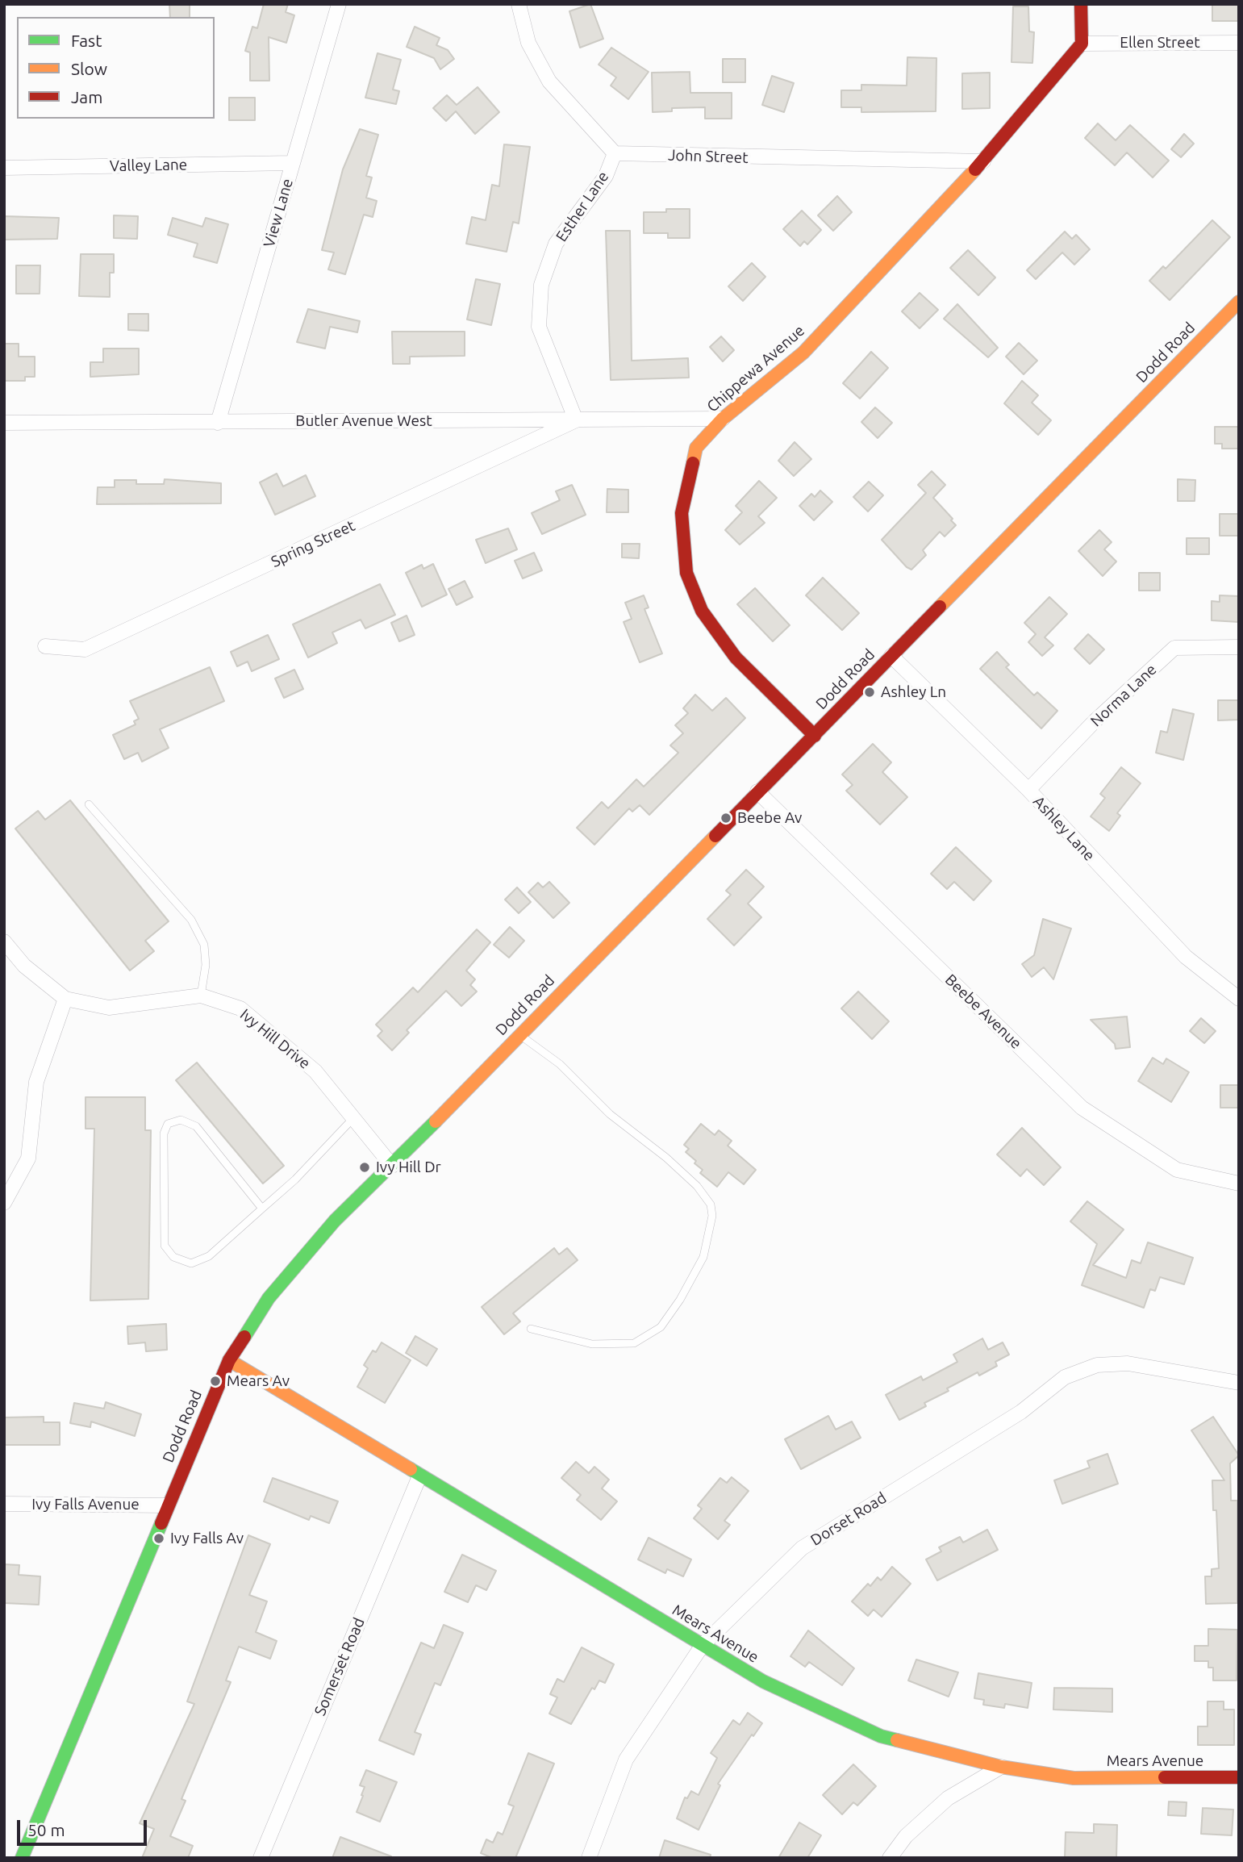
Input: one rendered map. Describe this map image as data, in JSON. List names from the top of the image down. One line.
{"streets":{"street":["Ellen Street","John Street","Valley Lane","Esther Lane","View Lane","Dodd Road","Chippewa Avenue","Butler Avenue West","Spring Street","Norma Lane","Ashley Lane","Beebe Avenue","Ivy Hill Drive","Ivy Falls Avenue","Dorset Road","Mears Avenue","Somerset Road"]},"crossings":[["Ellen Street","Chippewa Avenue"],["John Street","Esther Lane"],["John Street","Chippewa Avenue"],["Valley Lane","View Lane"],["Esther Lane","Butler Avenue West"],["Esther Lane","Spring Street"],["View Lane","Butler Avenue West"],["Dodd Road","Chippewa Avenue"],["Dodd Road","Ashley Lane"],["Dodd Road","Beebe Avenue"],["Dodd Road","Ivy Hill Drive"],["Dodd Road","Ivy Falls Avenue"],["Dodd Road","Mears Avenue"],["Chippewa Avenue","Butler Avenue West"],["Butler Avenue West","Spring Street"],["Norma Lane","Ashley Lane"],["Dorset Road","Mears Avenue"],["Mears Avenue","Somerset Road"]],"places":["Ashley Ln","Beebe Av","Ivy Hill Dr","Mears Av","Ivy Falls Av"],"legend":["Fast","Slow","Jam"],"scale_bar":"50 m"}
